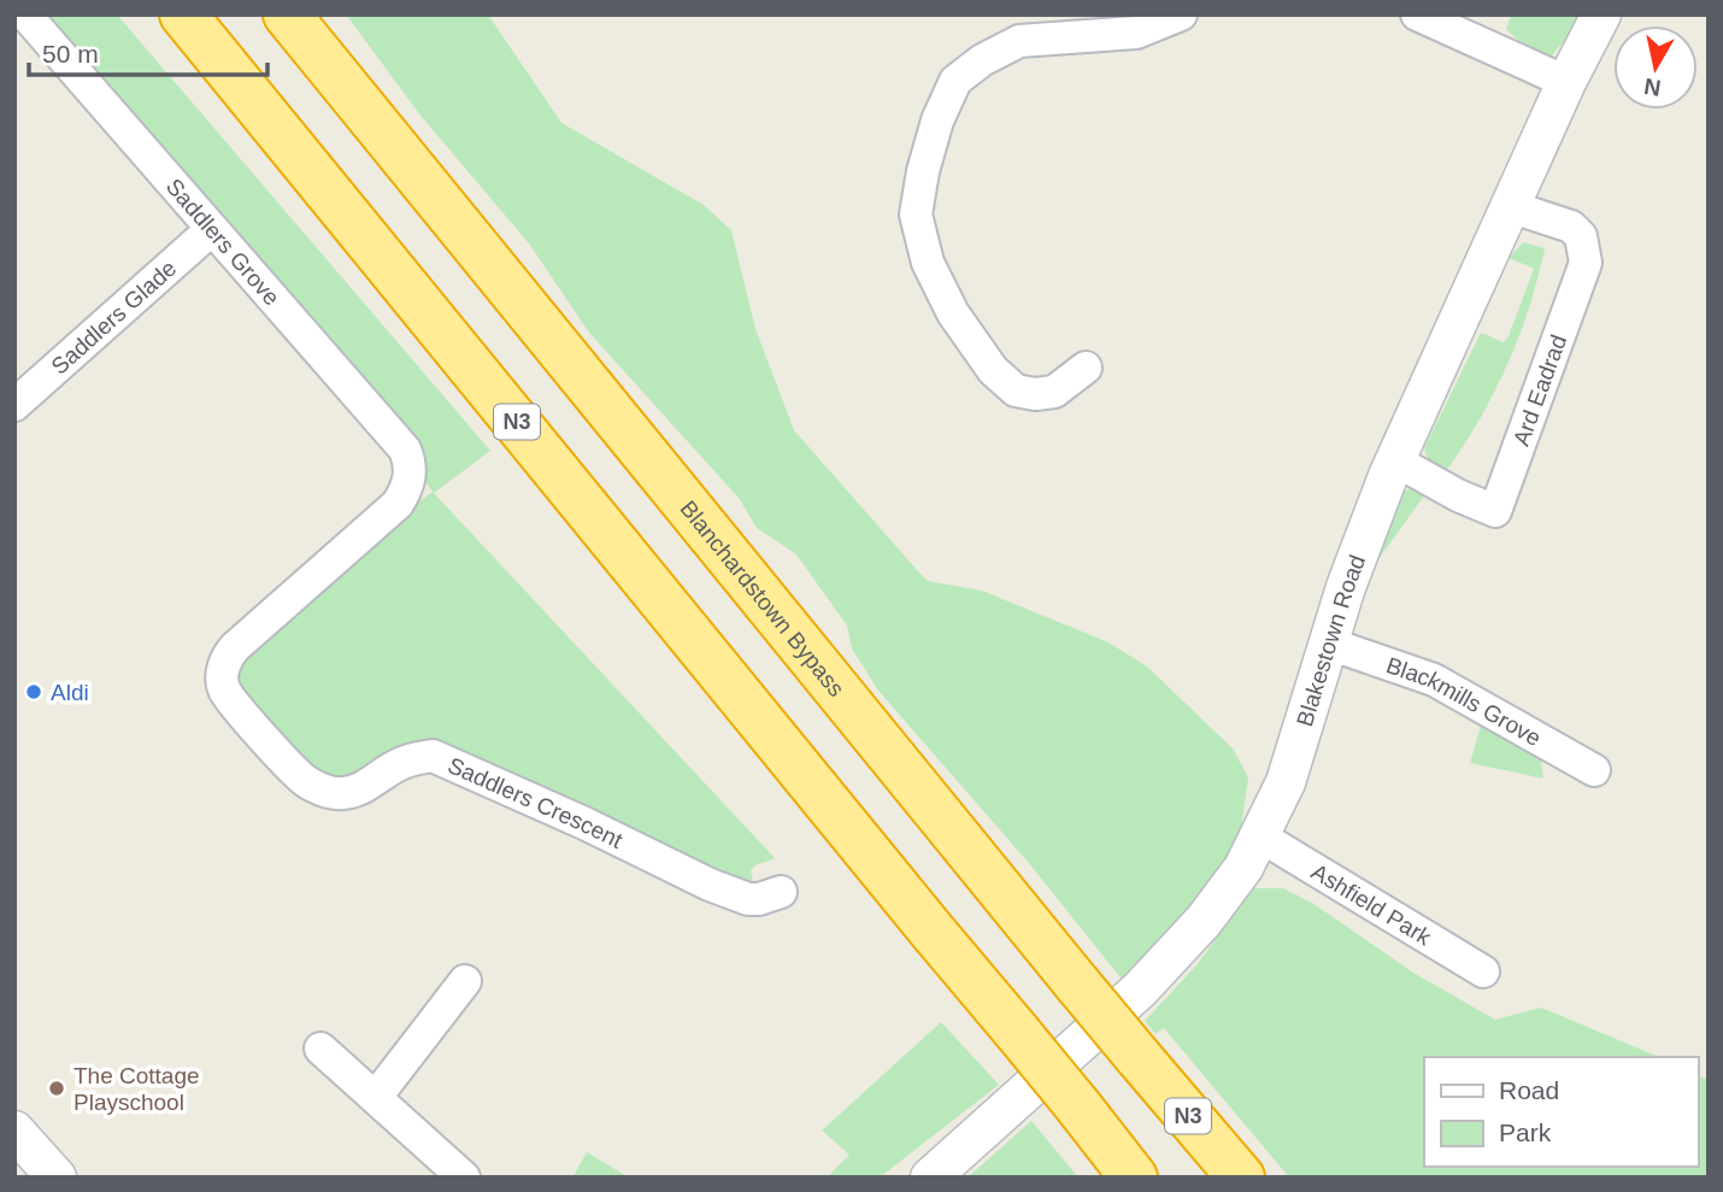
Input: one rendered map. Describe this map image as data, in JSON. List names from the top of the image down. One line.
{"streets":{"highway":["N3","Blanchardstown Bypass"],"street":["Saddlers Grove","Saddlers Glade","Ard Eadrad","Blakestown Road","Blackmills Grove","Saddlers Crescent","Ashfield Park"]},"crossings":[["Saddlers Grove","Saddlers Glade"],["Saddlers Grove","Saddlers Crescent"],["Ard Eadrad","Blakestown Road"],["N3","Blanchardstown Bypass"],["Blakestown Road","Blackmills Grove"],["Blakestown Road","Ashfield Park"]],"places":["Aldi","The Cottage Playschool"],"legend":["Road","Park"],"scale_bar":"50 m","north":"bottom"}
